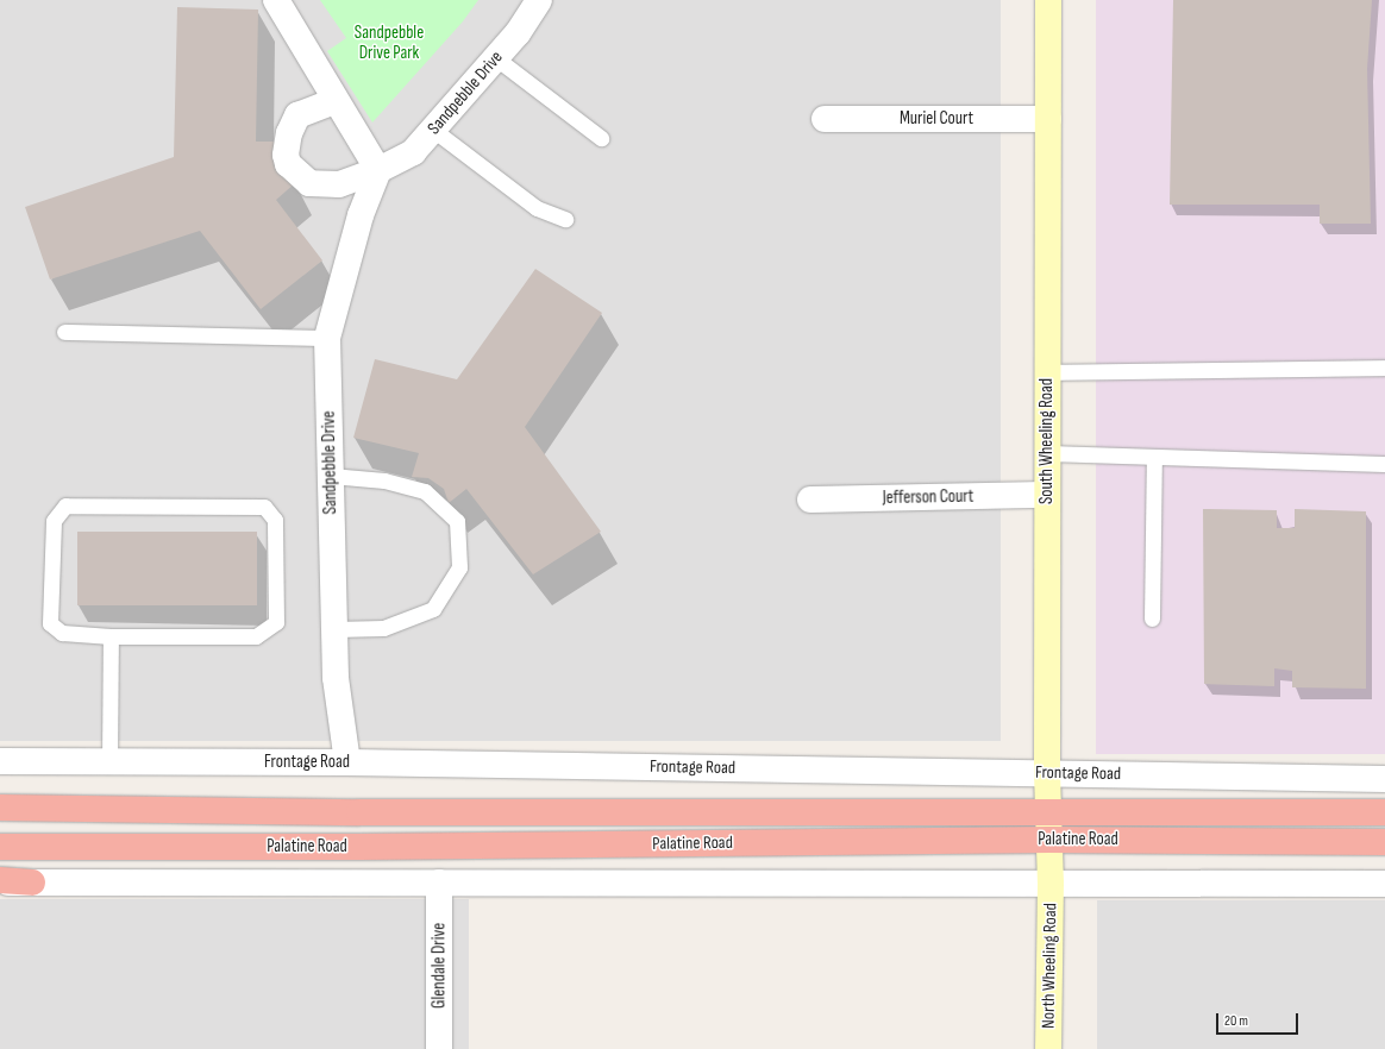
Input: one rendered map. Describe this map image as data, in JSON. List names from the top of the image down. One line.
{"streets":{"highway":["Palatine Road"],"main road":["South Wheeling Road","North Wheeling Road"],"street":["Sandpebble Drive","Muriel Court","Jefferson Court","Frontage Road","Glendale Drive"]},"crossings":[["Sandpebble Drive","Frontage Road"],["Muriel Court","South Wheeling Road"],["South Wheeling Road","Jefferson Court"],["South Wheeling Road","Frontage Road"],["South Wheeling Road","Palatine Road"],["South Wheeling Road","North Wheeling Road"]],"parks":["Sandpebble Drive Park"],"scale_bar":"20 m"}
